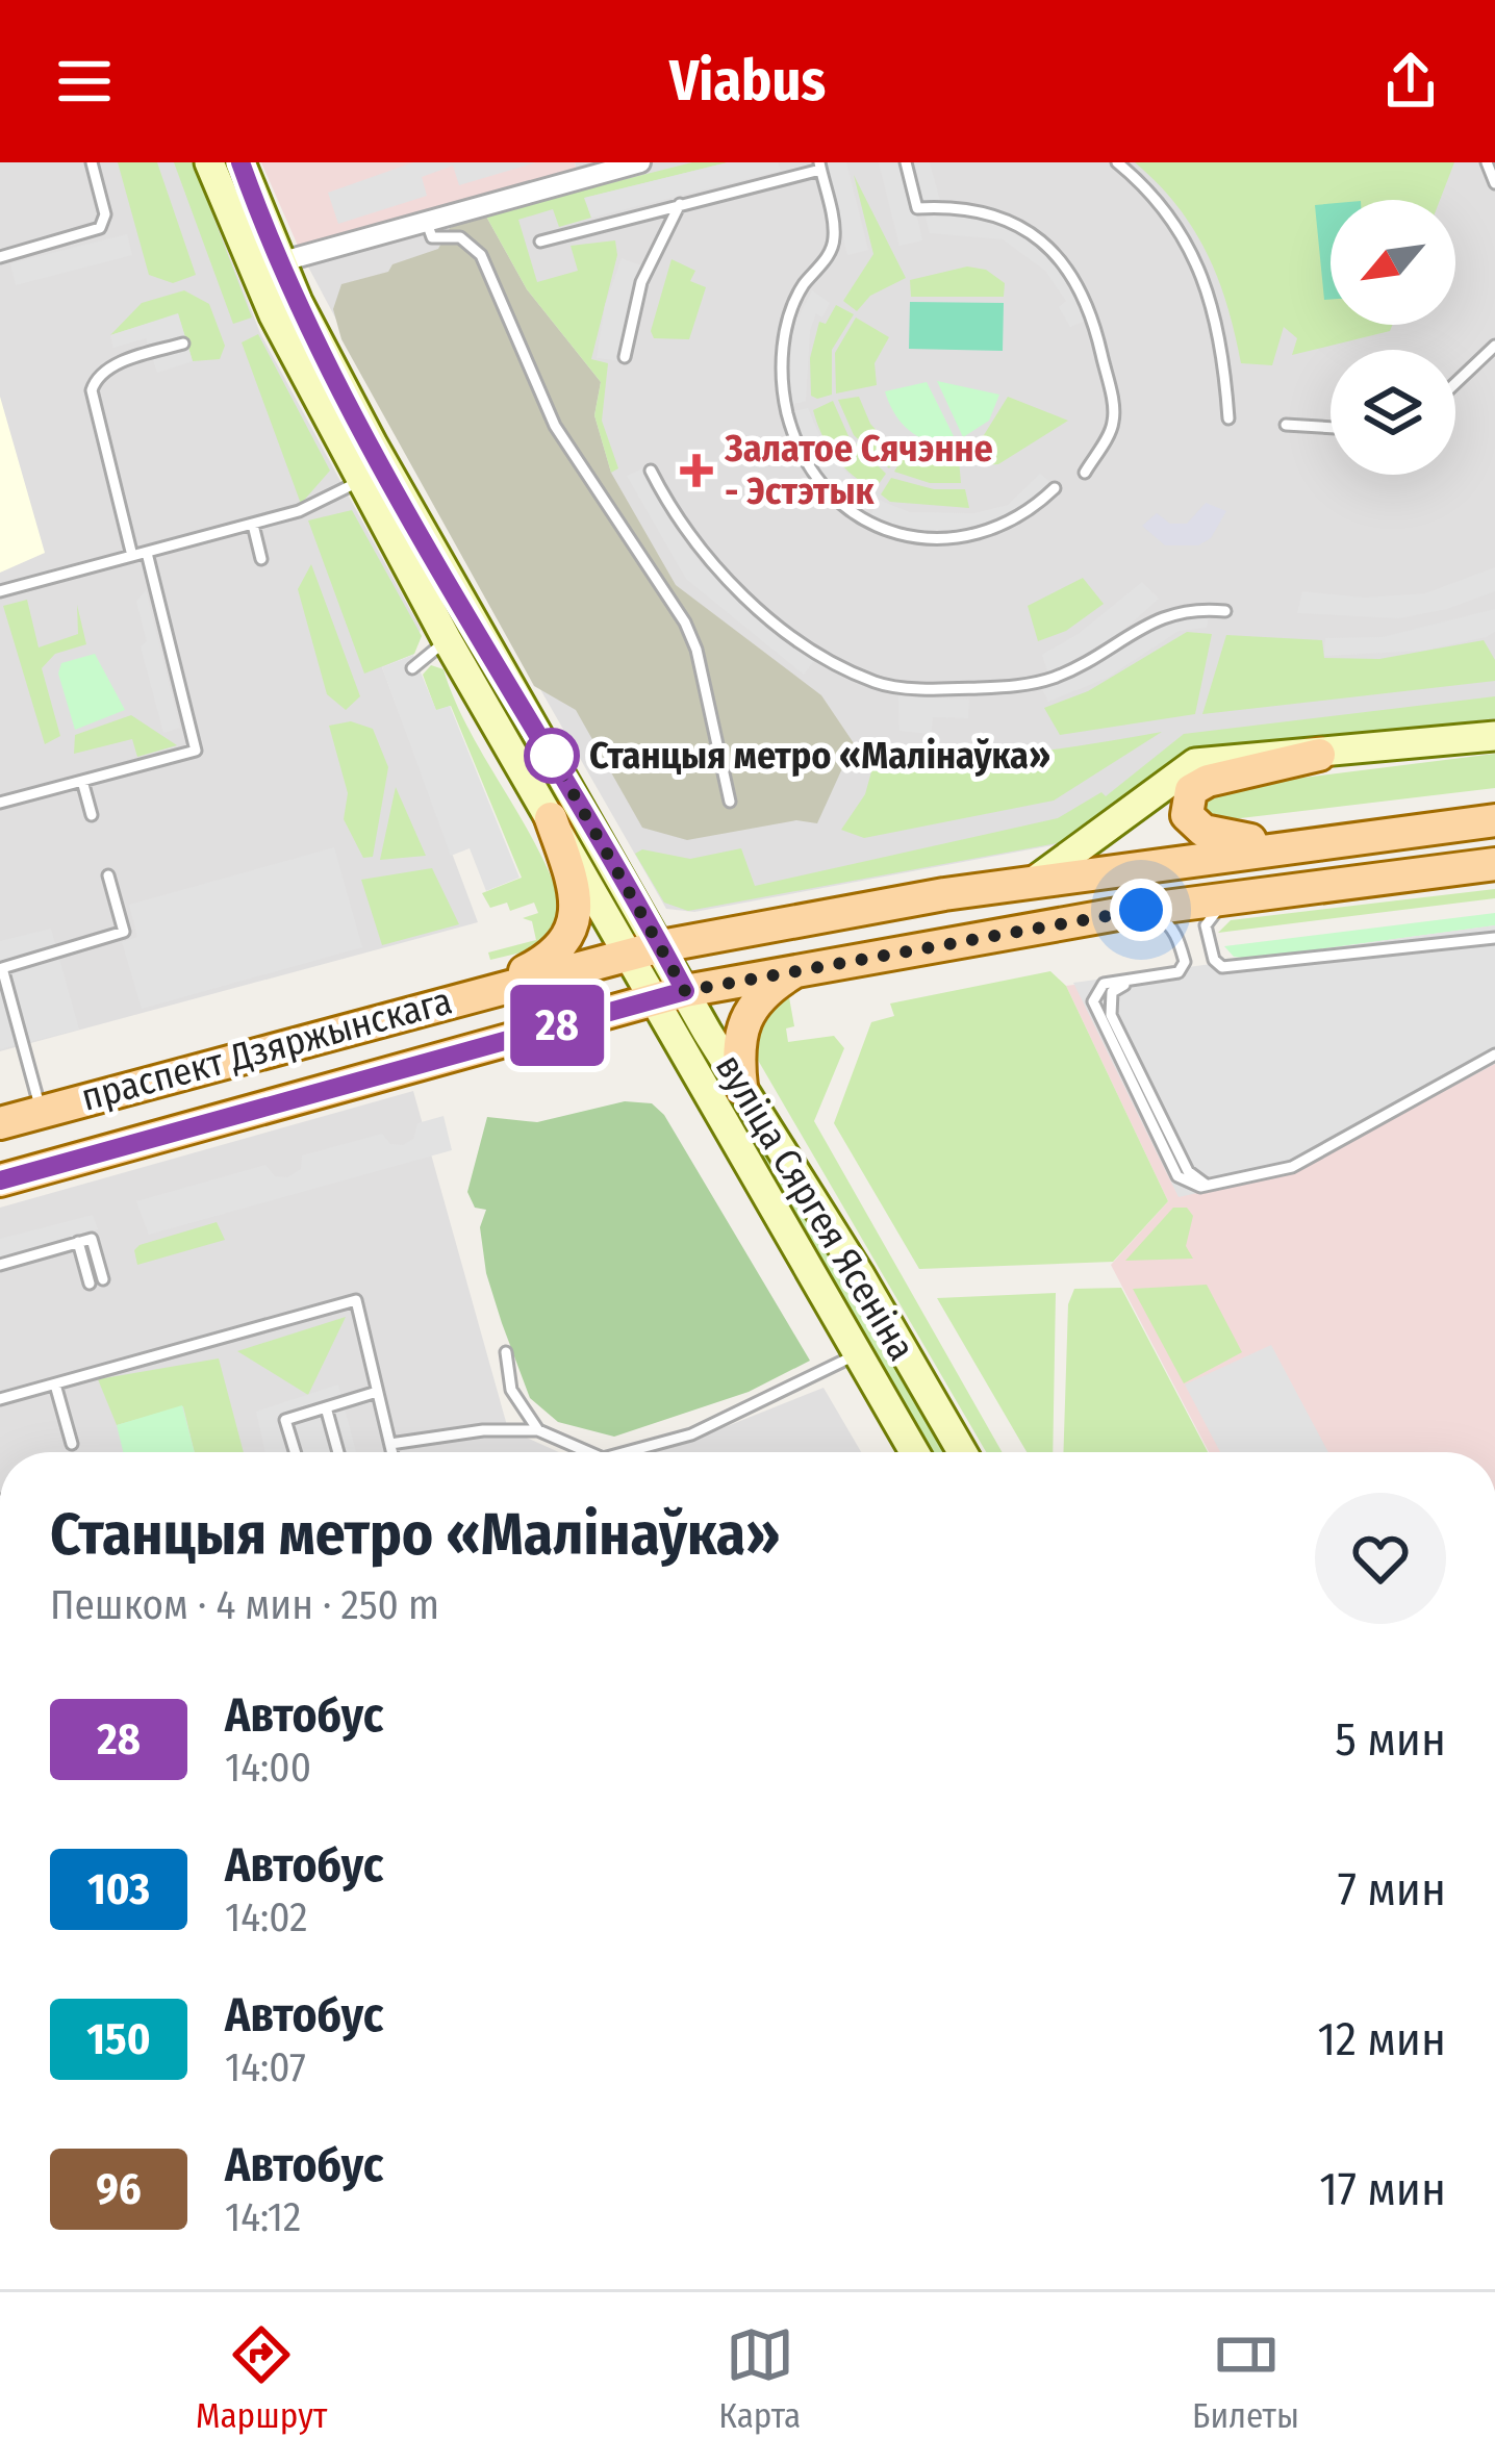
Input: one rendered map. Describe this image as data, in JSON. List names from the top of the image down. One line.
{"streets":{"main road":["праспект Дзяржынскага","вуліца Сяргея Ясеніна"]},"crossings":[["праспект Дзяржынскага","вуліца Сяргея Ясеніна"]],"places":{"health":["Залатое Сячэнне - Эстэтык"],"other":["Станцыя метро «Малінаўка»"]},"lines":["bus line 28"],"north":"bottom left","page":{"header":"Viabus","on_map":"28","heading":["Станцыя метро «Малінаўка»","Пешком · 4 мин · 250 m"],"list":[{"mark":"28","name":"Автобус","note":"14:00","value":"5 мин"},{"mark":"103","name":"Автобус","note":"14:02","value":"7 мин"},{"mark":"150","name":"Автобус","note":"14:07","value":"12 мин"},{"mark":"96","name":"Автобус","note":"14:12","value":"17 мин"}],"tabs":["Маршрут","Карта","Билеты"]}}
